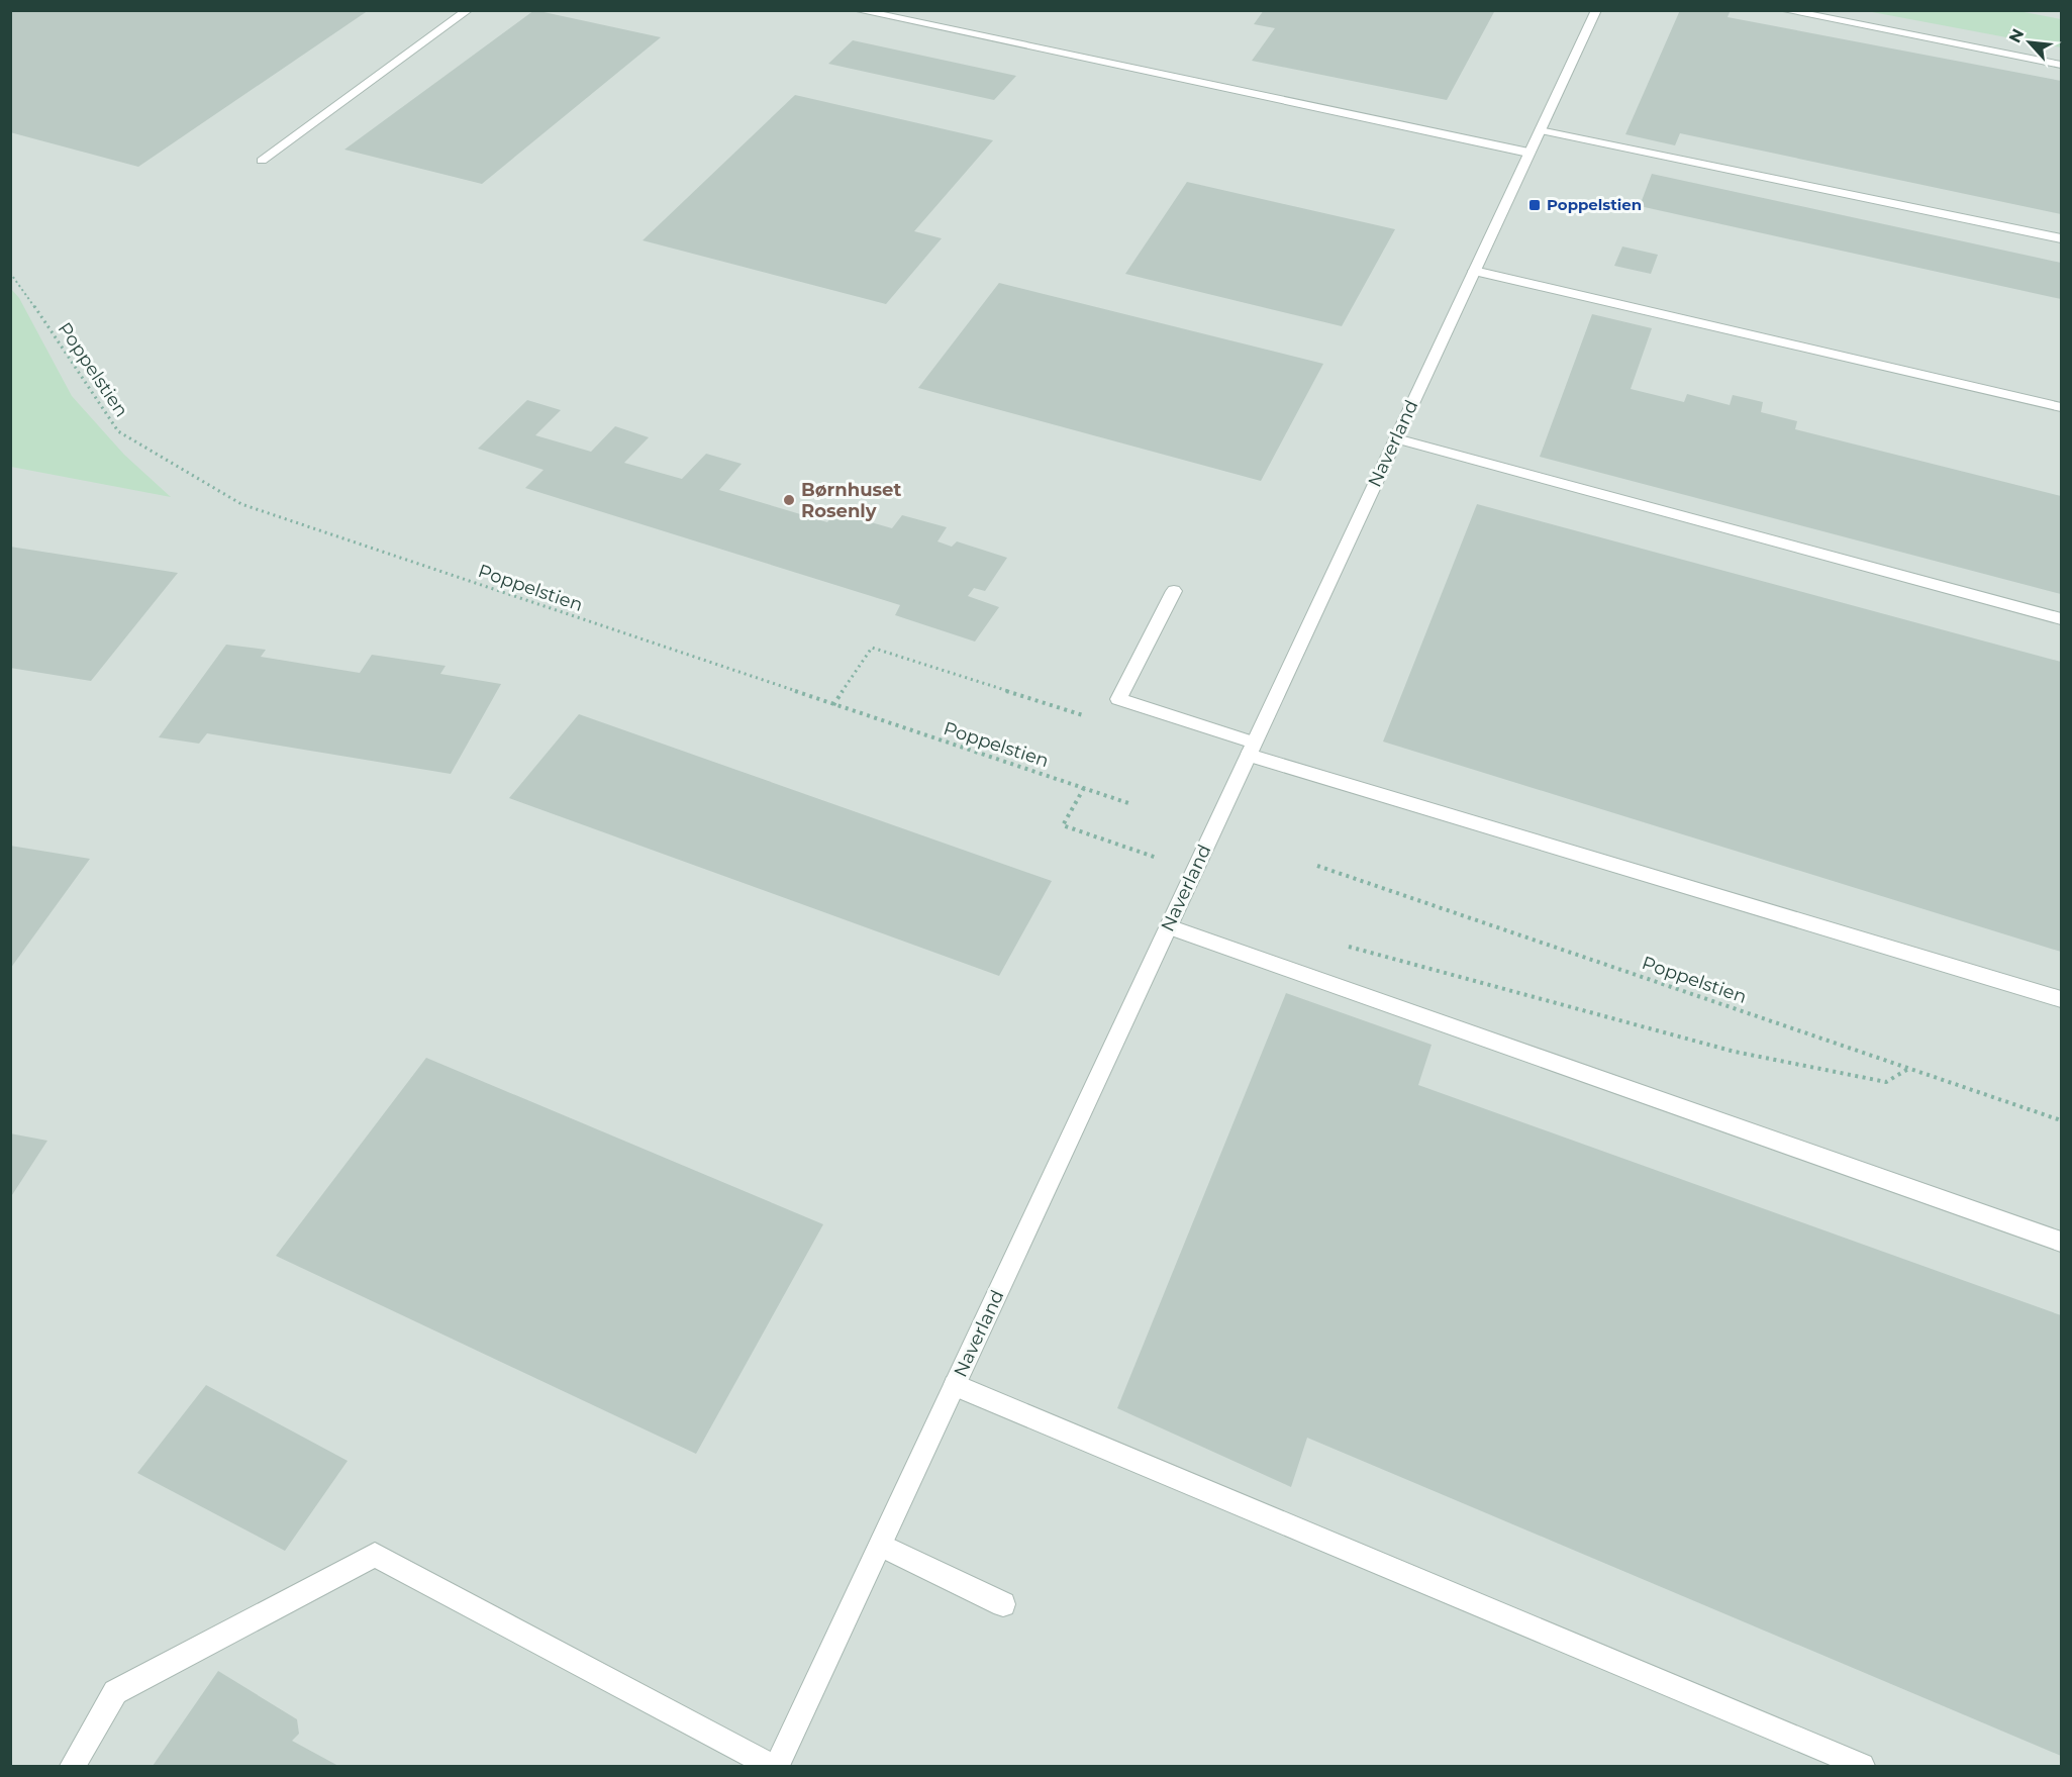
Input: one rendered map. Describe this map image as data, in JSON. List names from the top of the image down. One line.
{"streets":{"street":["Naverland"],"path":["Poppelstien"]},"places":{"transit":["Poppelstien"],"other":["Børnhuset Rosenly"]},"north":"top left"}
